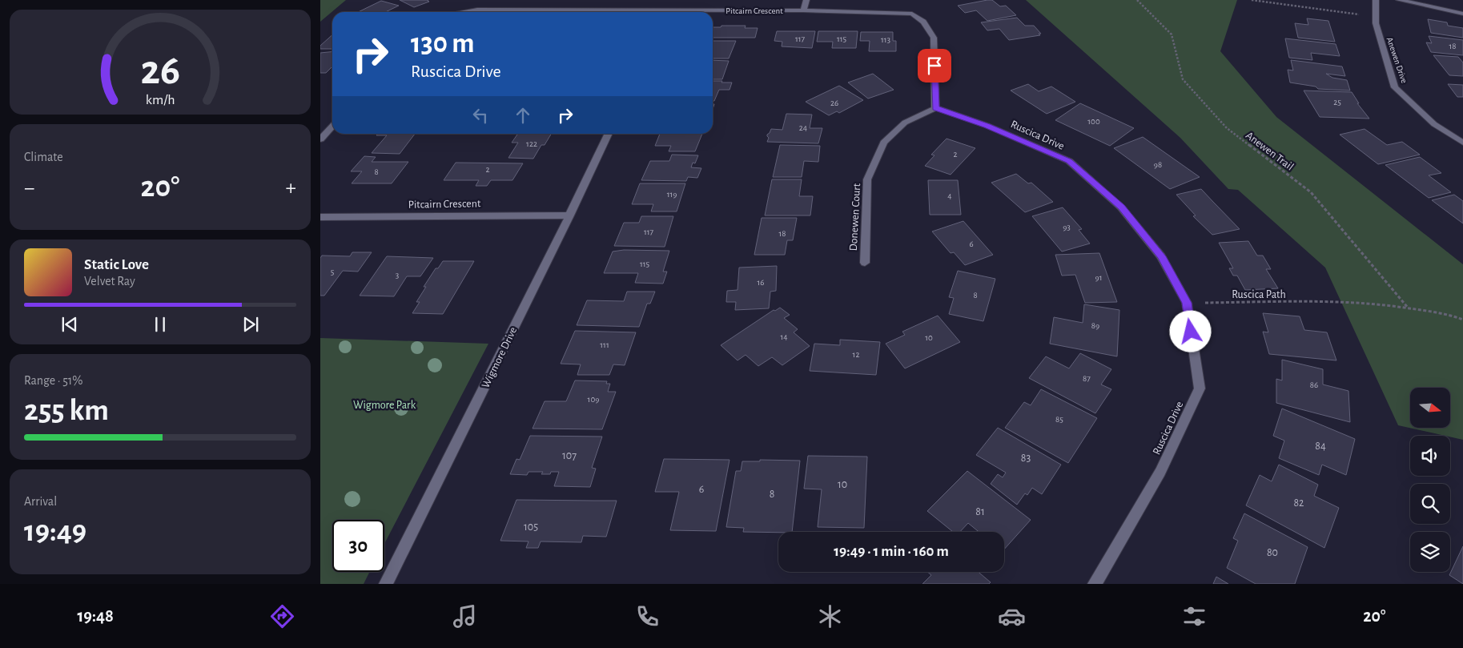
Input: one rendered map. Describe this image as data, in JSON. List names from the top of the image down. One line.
{"streets":{"street":["Pitcairn Crescent","Anewen Drive","Ruscica Drive","Donewen Court","Wigmore Drive"],"path":["Anewen Trail","Ruscica Path"]},"crossings":[["Pitcairn Crescent","Wigmore Drive"],["Ruscica Drive","Donewen Court"],["Ruscica Drive","Ruscica Path"],["Anewen Trail","Ruscica Path"]],"parks":["Wigmore Park"],"house_numbers":["117","115","113","18","25","26","100","24","122","2","98","2","8","119","4","93","117","18","6","115","5","3","91","16","8","89","14","10","111","12","87","86","109","85","84","107","83","10","6","8","82","81","105","80"],"north":"right","page":{"turn":["130 m","Ruscica Drive"],"tile":["Climate",["Range · 51%","255 km"],["Arrival","19:49"]],"heat":["−","20°","+"],"song":["Static Love","Velvet Ray"],"limit":"30","trip":"19:49 · 1 min · 160 m","tabs":["19:48","20°"],"gauge":["26","km/h"]}}
